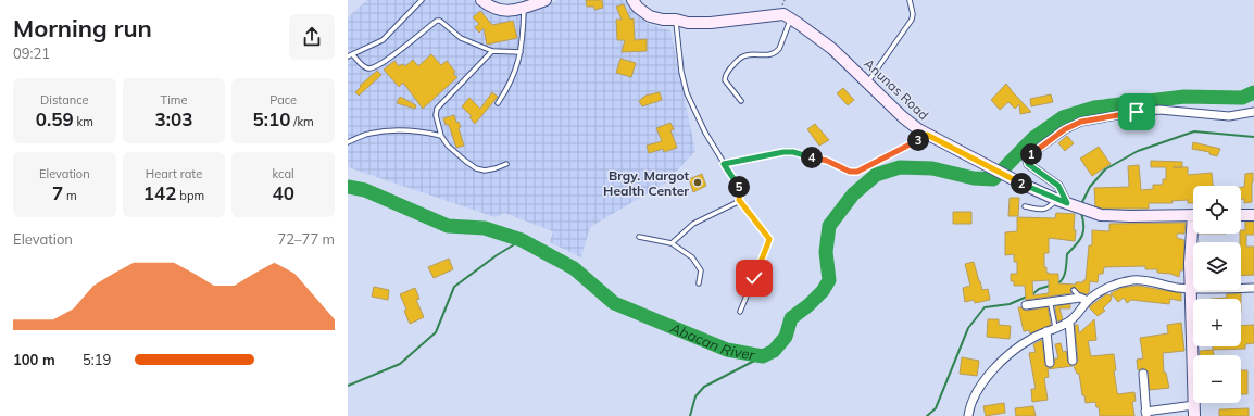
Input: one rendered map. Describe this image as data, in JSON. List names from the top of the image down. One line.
{"streets":{"street":["Anunas Road"]},"water":["Abacan River"],"places":["Brgy. Margot Health Center"],"page":{"heading":["Morning run","09:21"],"stats":[["Distance","0.59 km"],["Time","3:03"],["Pace","5:10 /km"],["Elevation","7 m"],["Heart rate","142 bpm"],["kcal","40"]],"pins":["3","1","4","2","5"],"map_buttons":["+","−"],"chart":["Elevation","72–77 m"],"list":[{"name":"100 m","note":"5:19"}]}}
